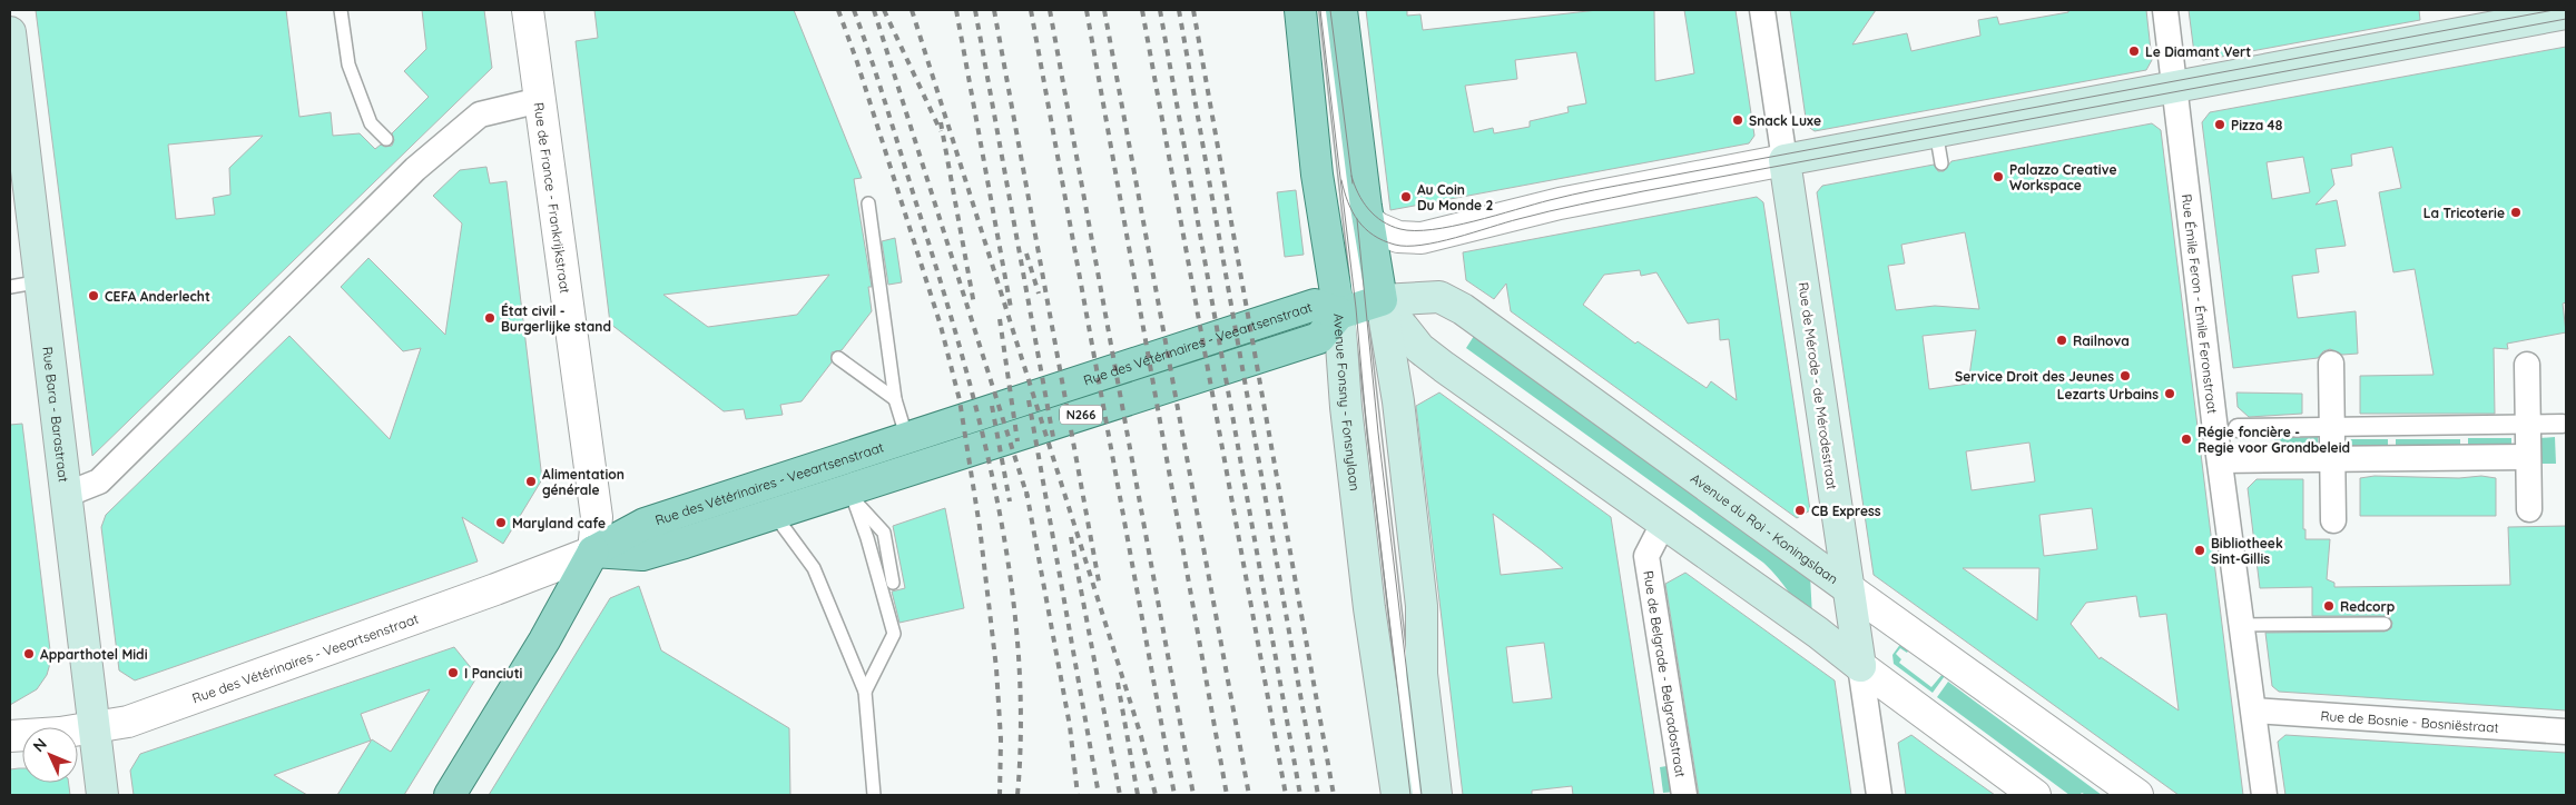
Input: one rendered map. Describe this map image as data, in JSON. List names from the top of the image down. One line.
{"streets":{"main road":["Rue des Vétérinaires - Veeartsenstraat","Rue de Mérode - de Mérodestraat","Avenue Fonsny - Fonsnylaan","Rue Bara - Barastraat","N266","Avenue du Roi - Koningslaan"],"street":["Rue de France - Frankrijkstraat","Rue Émile Feron - Émile Feronstraat","Rue de Belgrade - Belgradostraat","Rue de Bosnie - Bosniëstraat"]},"crossings":[["Rue de France - Frankrijkstraat","Rue des Vétérinaires - Veeartsenstraat"],["Rue Émile Feron - Émile Feronstraat","Rue de Bosnie - Bosniëstraat"],["Rue des Vétérinaires - Veeartsenstraat","Avenue Fonsny - Fonsnylaan"],["Rue des Vétérinaires - Veeartsenstraat","Rue Bara - Barastraat"],["Rue des Vétérinaires - Veeartsenstraat","Avenue du Roi - Koningslaan"],["Rue de Mérode - de Mérodestraat","Avenue du Roi - Koningslaan"],["Avenue Fonsny - Fonsnylaan","Avenue du Roi - Koningslaan"]],"places":["Le Diamant Vert","Snack Luxe","Pizza 48","Palazzo Creative Workspace","Au Coin Du Monde 2","La Tricoterie","CEFA Anderlecht","État civil - Burgerlijke stand","Railnova","Service Droit des Jeunes","Lezarts Urbains","Régie foncière - Regie voor Grondbeleid","Alimentation générale","CB Express","Maryland cafe","Bibliotheek Sint-Gillis","Redcorp","Apparthotel Midi","I Panciuti"],"north":"top left"}
